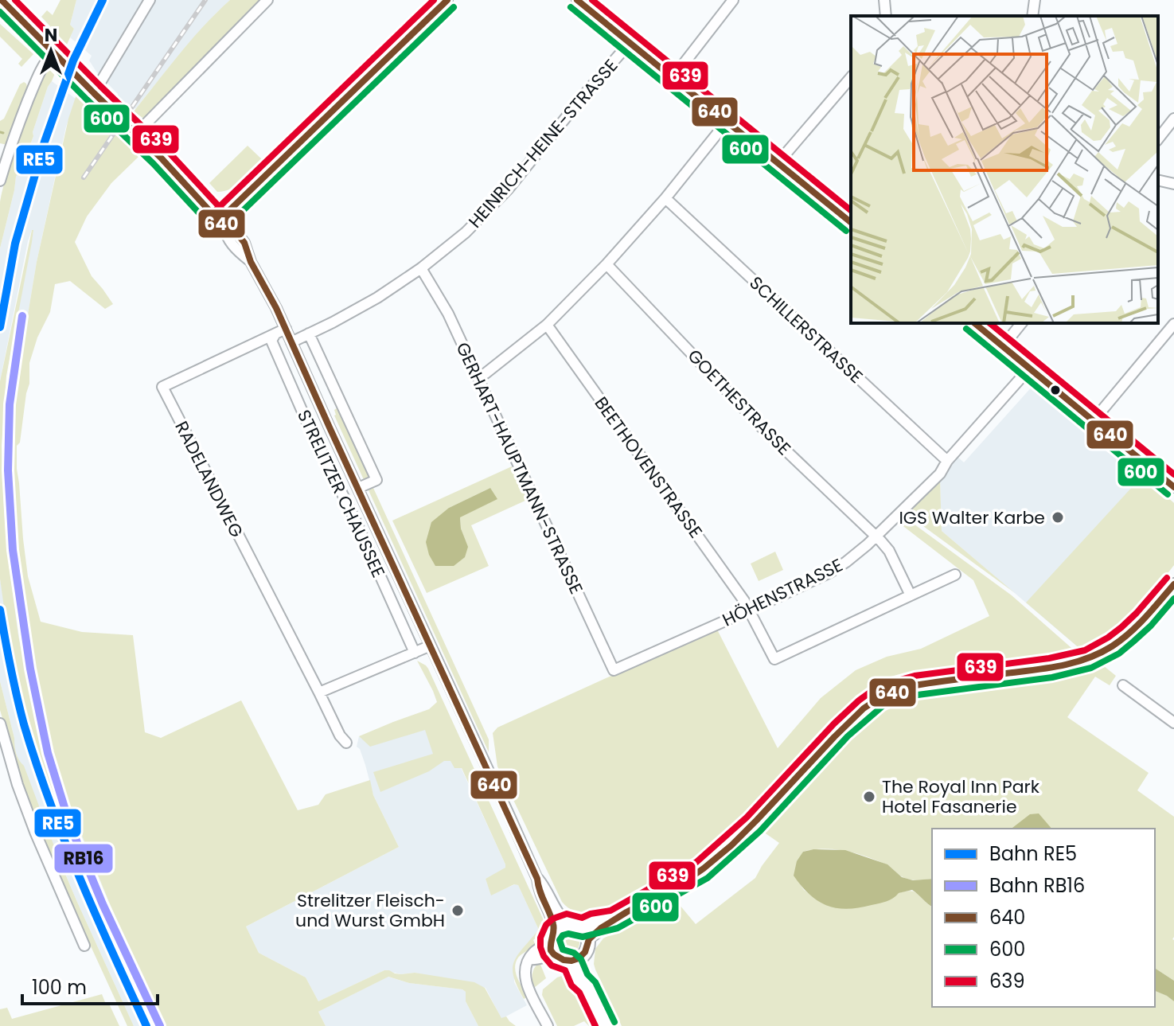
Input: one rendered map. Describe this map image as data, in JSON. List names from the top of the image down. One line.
{"streets":{"main road":["STRELITZER CHAUSSEE"],"street":["HEINRICH-HEINE-STRASSE","SCHILLERSTRASSE","GOETHESTRASSE","BEETHOVENSTRASSE","GERHART-HAUPTMANN-STRASSE","RADELANDWEG","HÖHENSTRASSE"]},"crossings":[["HEINRICH-HEINE-STRASSE","GERHART-HAUPTMANN-STRASSE"],["HEINRICH-HEINE-STRASSE","STRELITZER CHAUSSEE"],["SCHILLERSTRASSE","HÖHENSTRASSE"],["GOETHESTRASSE","BEETHOVENSTRASSE"],["GOETHESTRASSE","HÖHENSTRASSE"],["BEETHOVENSTRASSE","HÖHENSTRASSE"],["GERHART-HAUPTMANN-STRASSE","HÖHENSTRASSE"],["RADELANDWEG","STRELITZER CHAUSSEE"]],"places":["IGS Walter Karbe","The Royal Inn Park Hotel Fasanerie","Strelitzer Fleisch- und Wurst GmbH"],"lines":["rail line RE5","transit line 640","transit line 639","transit line 600","rail line RB16"],"legend":["Bahn RE5","Bahn RB16","640","600","639"],"scale_bar":"100 m","north":"top"}
